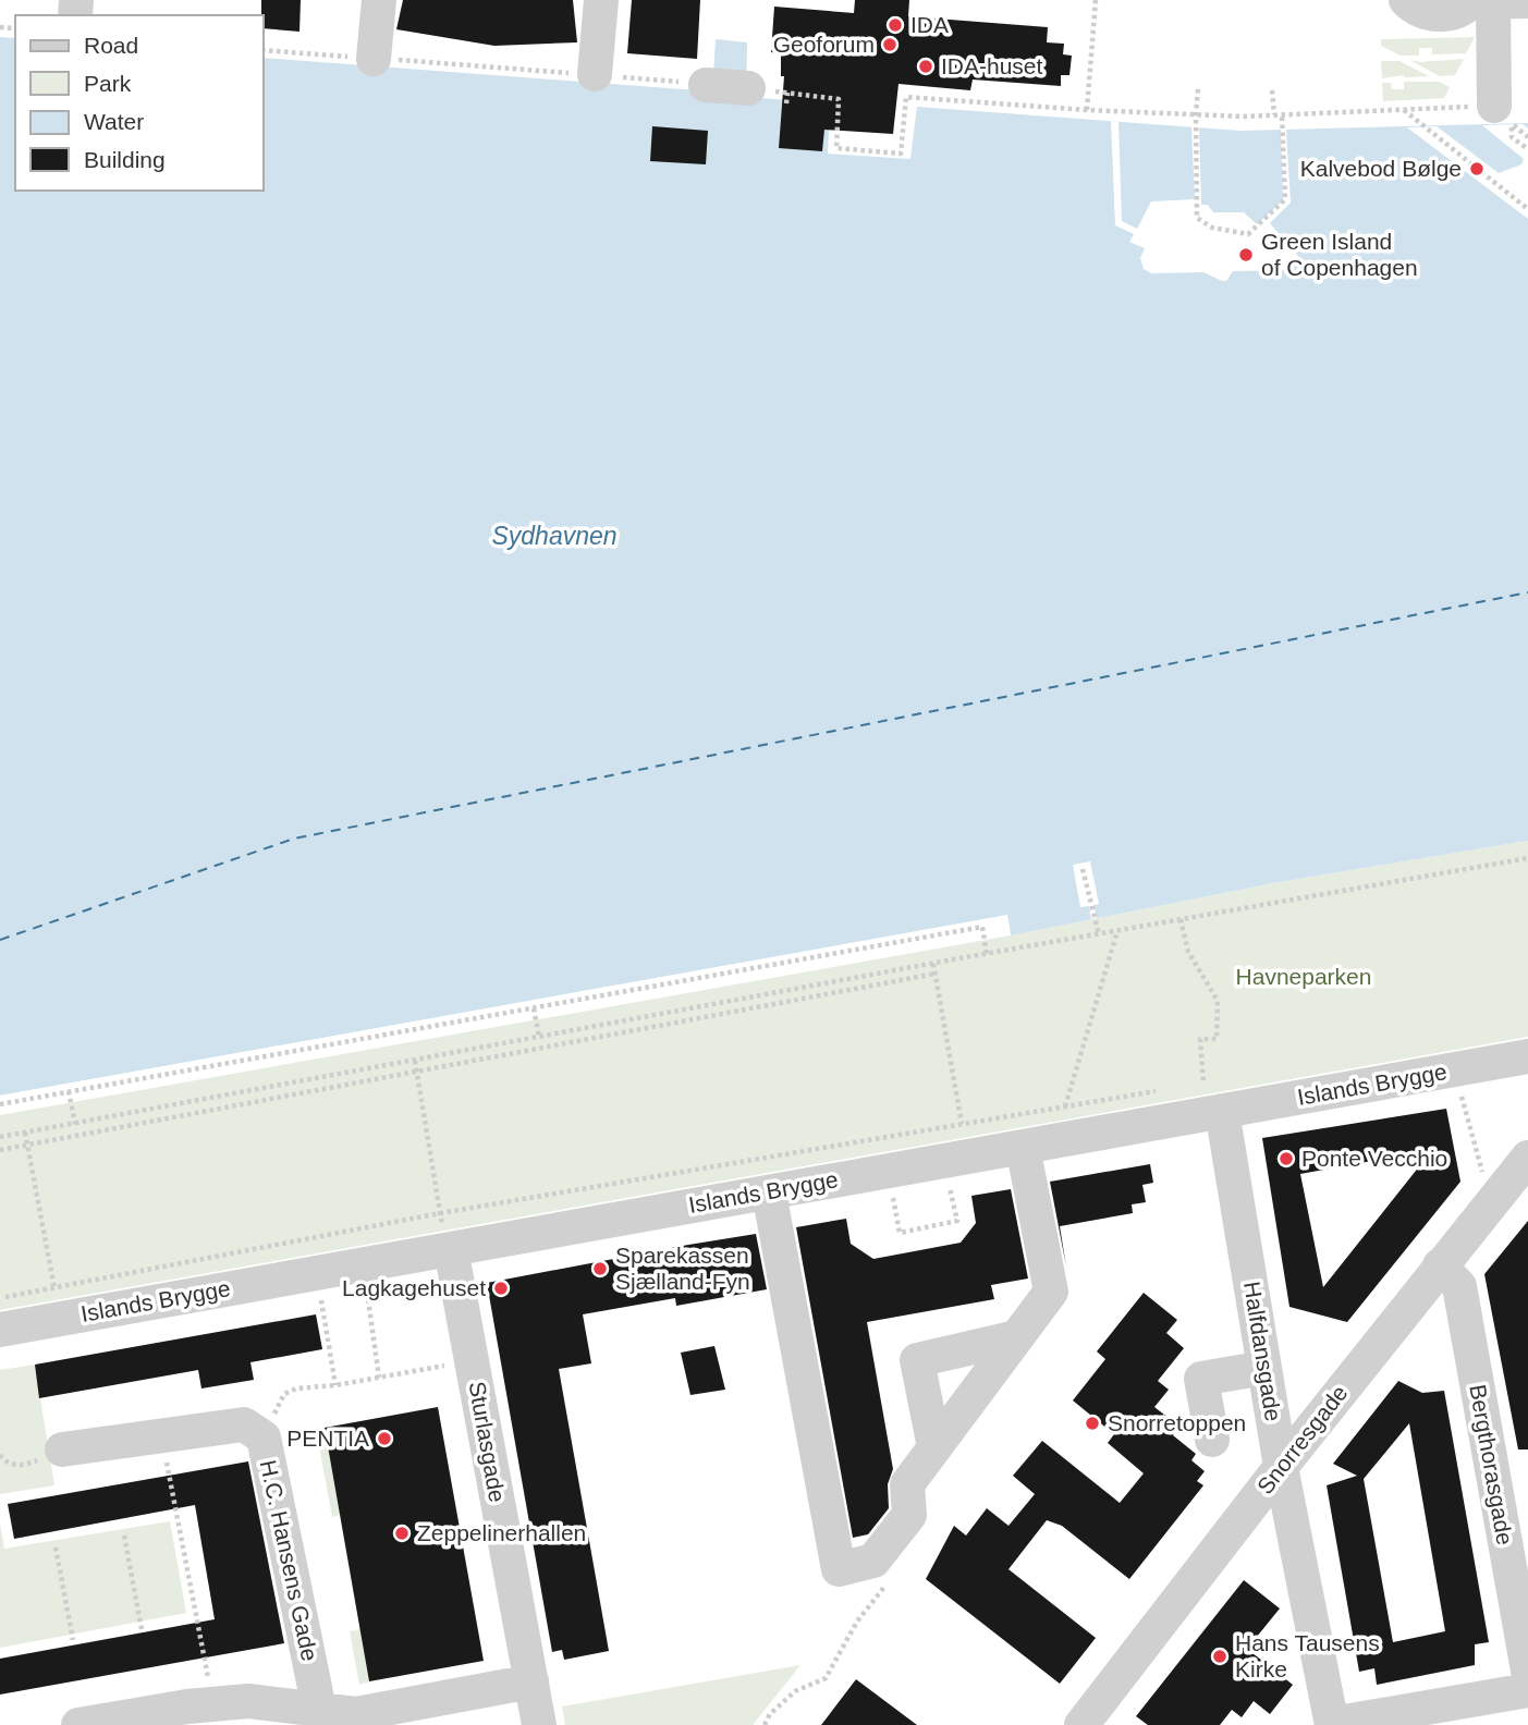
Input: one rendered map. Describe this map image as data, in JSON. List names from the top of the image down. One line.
{"streets":{"street":["Islands Brygge","Halfdansgade","Snorresgade","Sturlasgade","Bergthorasgade","H.C. Hansens Gade"]},"crossings":[["Islands Brygge","Halfdansgade"],["Islands Brygge","Sturlasgade"],["Halfdansgade","Snorresgade"],["Snorresgade","Bergthorasgade"]],"water":["Sydhavnen"],"parks":["Havneparken"],"places":["IDA","Geoforum","IDA-huset","Kalvebod Bølge","Green Island of Copenhagen","Ponte Vecchio","Sparekassen Sjælland-Fyn","Lagkagehuset","Snorretoppen","PENTIA","Zeppelinerhallen","Hans Tausens Kirke"],"legend":["Road","Park","Water","Building"]}
